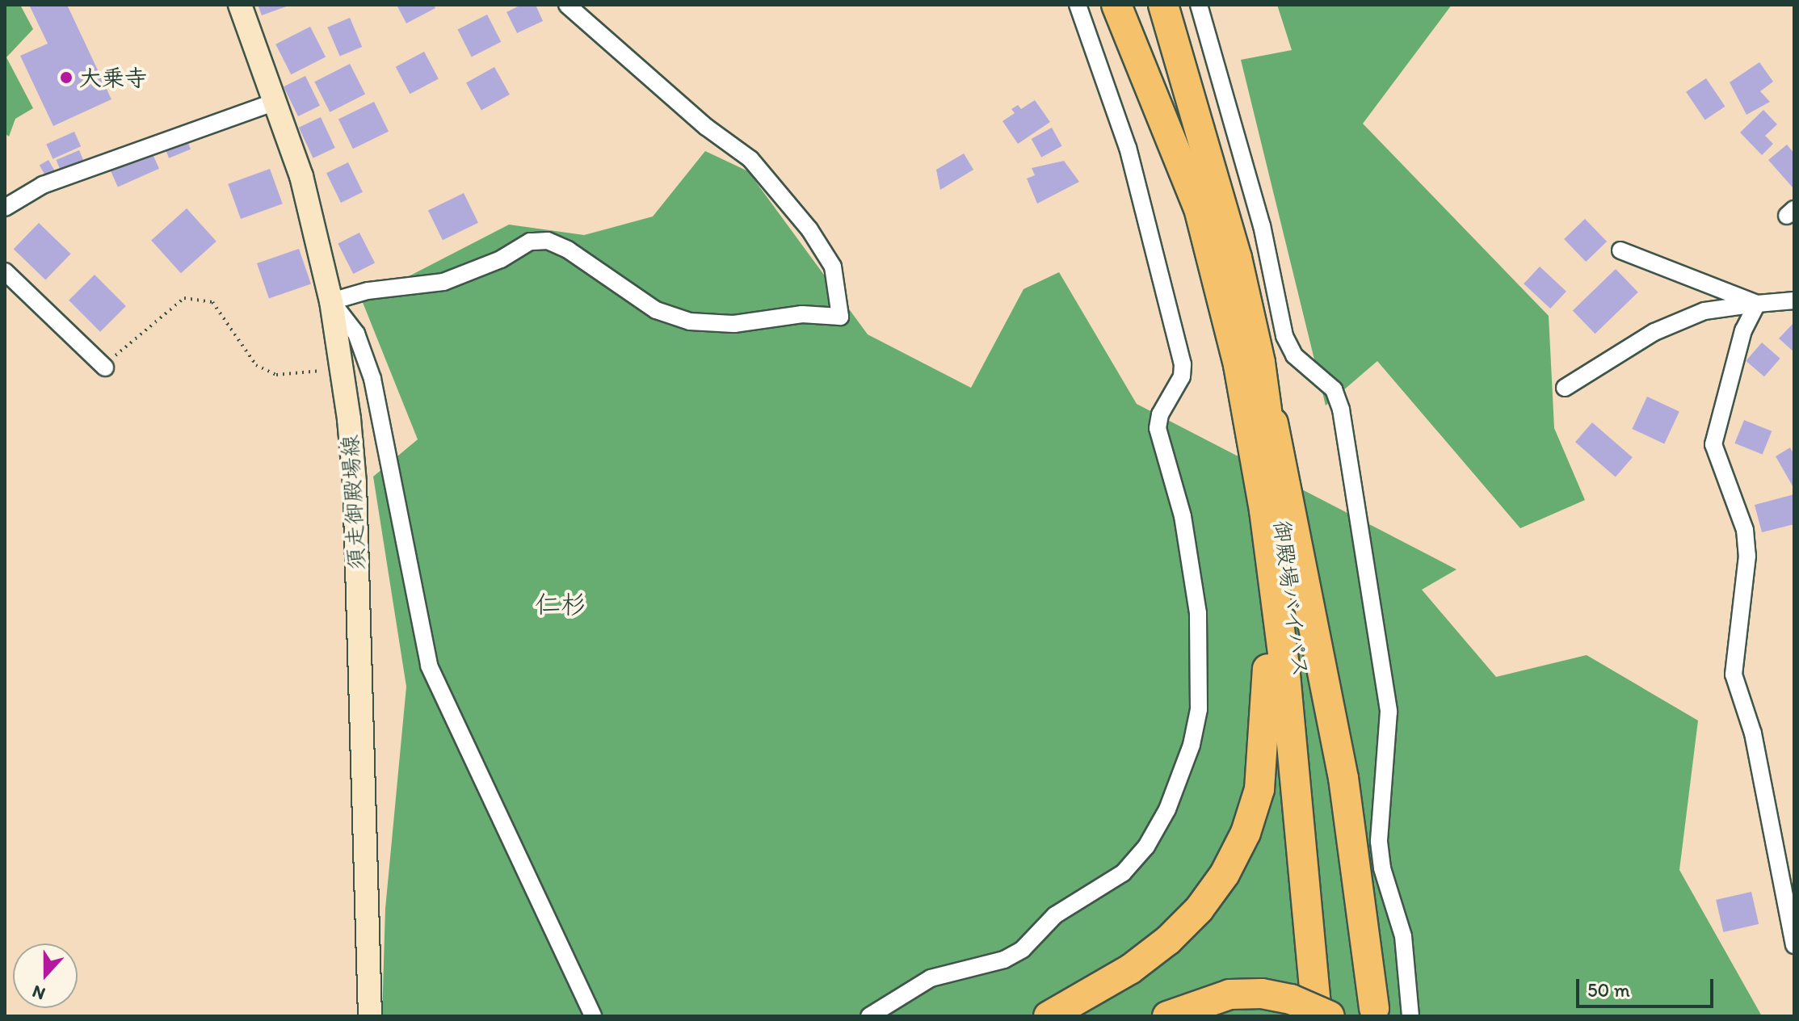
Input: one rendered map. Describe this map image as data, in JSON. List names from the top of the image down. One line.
{"streets":{"highway":["御殿場バイパス"],"main road":["須走御殿場線"]},"districts":["仁杉"],"places":["大乗寺"],"scale_bar":"50 m","north":"bottom"}
